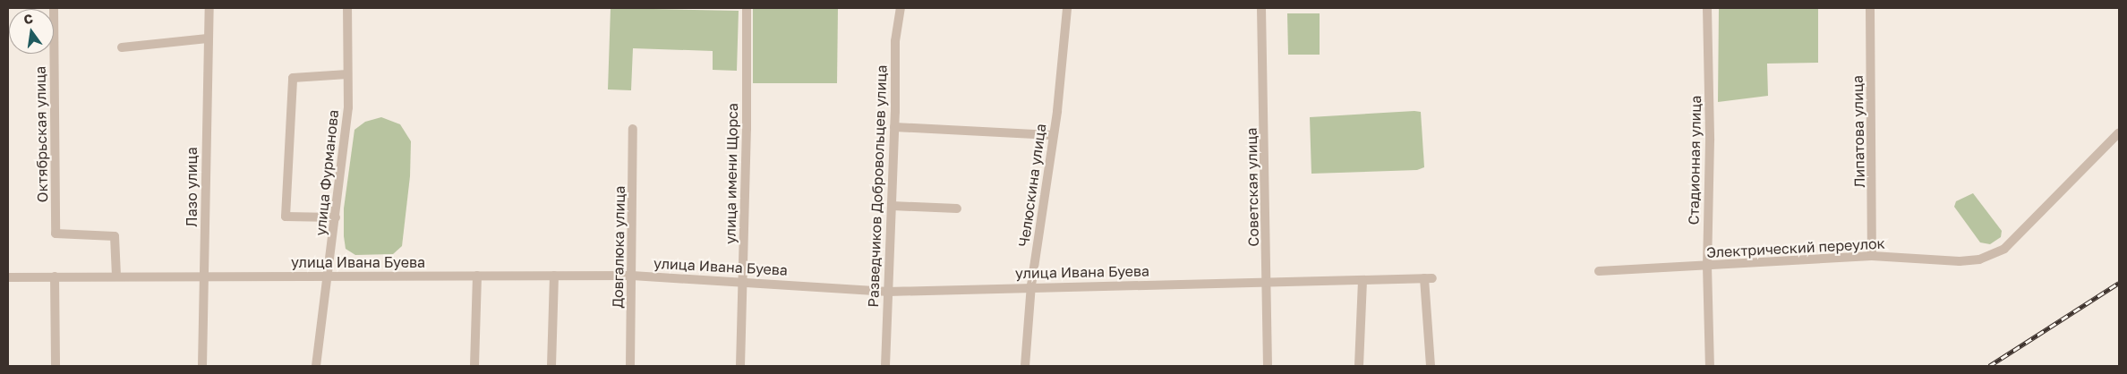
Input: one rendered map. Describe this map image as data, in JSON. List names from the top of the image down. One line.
{"streets":{"street":["Липатова улица","Октябрьская улица","Стадионная улица","улица Фурманова","улица имени Щорса","Челюскина улица","Разведчиков Добровольцев улица","Лазо улица","Советская улица","Довгалюка улица","Электрический переулок","улица Ивана Буева"]},"crossings":[["Липатова улица","Электрический переулок"],["Октябрьская улица","улица Ивана Буева"],["Стадионная улица","Электрический переулок"],["улица Фурманова","улица Ивана Буева"],["улица имени Щорса","улица Ивана Буева"],["Челюскина улица","улица Ивана Буева"],["Разведчиков Добровольцев улица","улица Ивана Буева"],["Лазо улица","улица Ивана Буева"],["Советская улица","улица Ивана Буева"],["Довгалюка улица","улица Ивана Буева"]],"north":"top"}
